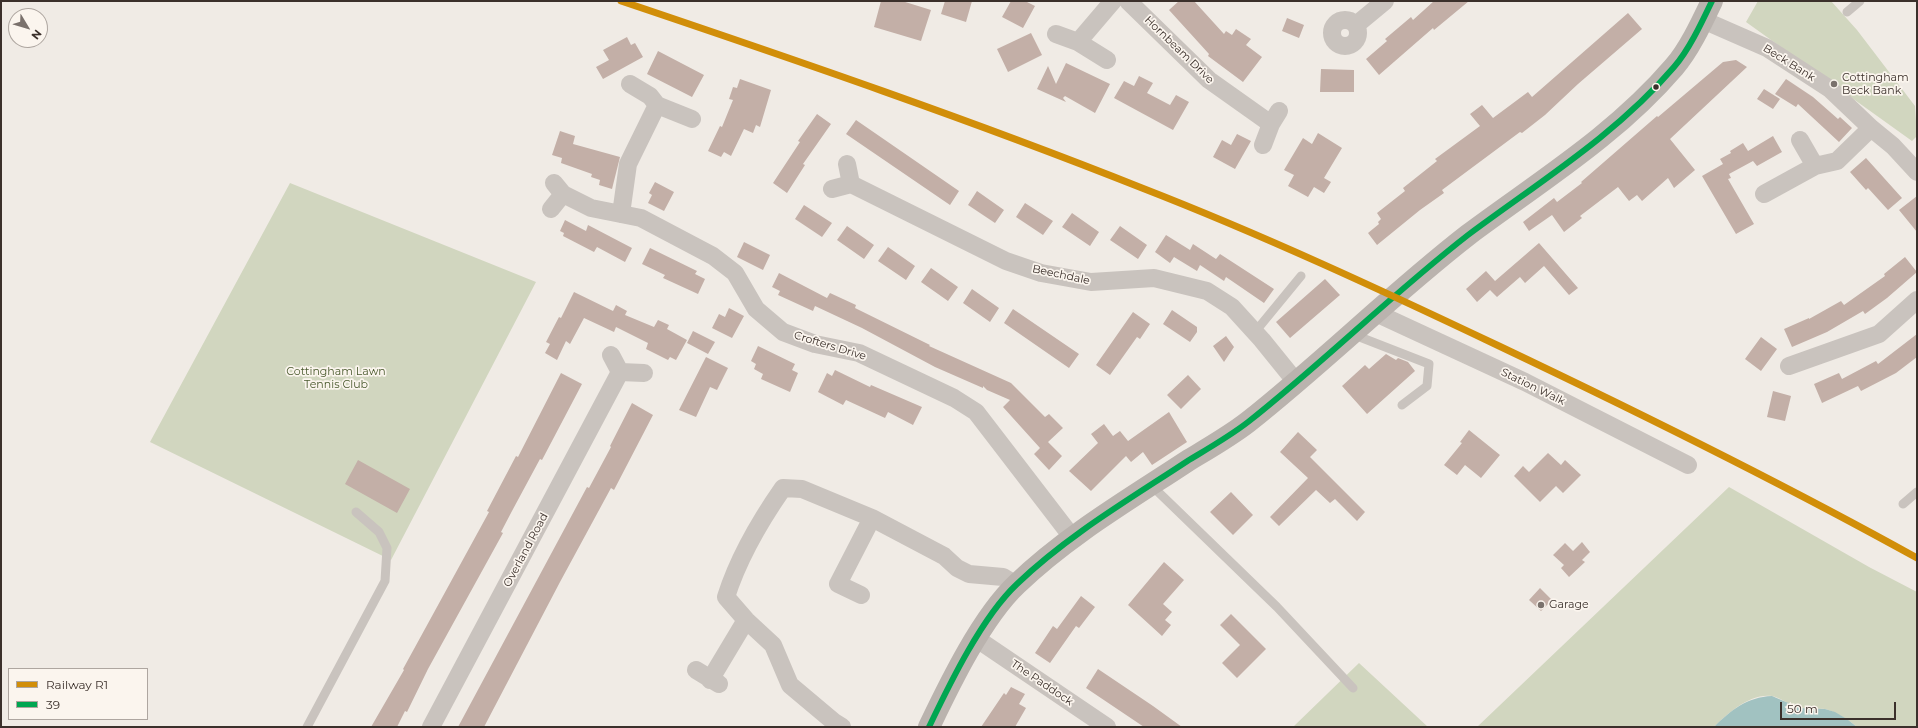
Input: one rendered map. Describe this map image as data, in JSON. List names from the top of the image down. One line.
{"streets":{"street":["Hornbeam Drive","Beck Bank","Beechdale","Crofters Drive","Station Walk","Overland Road","The Paddock"]},"parks":["Cottingham Lawn Tennis Club"],"places":["Cottingham Beck Bank","Garage"],"lines":["rail line R1","transit line 39"],"legend":["Railway R1","39"],"scale_bar":"50 m","north":"bottom right"}
